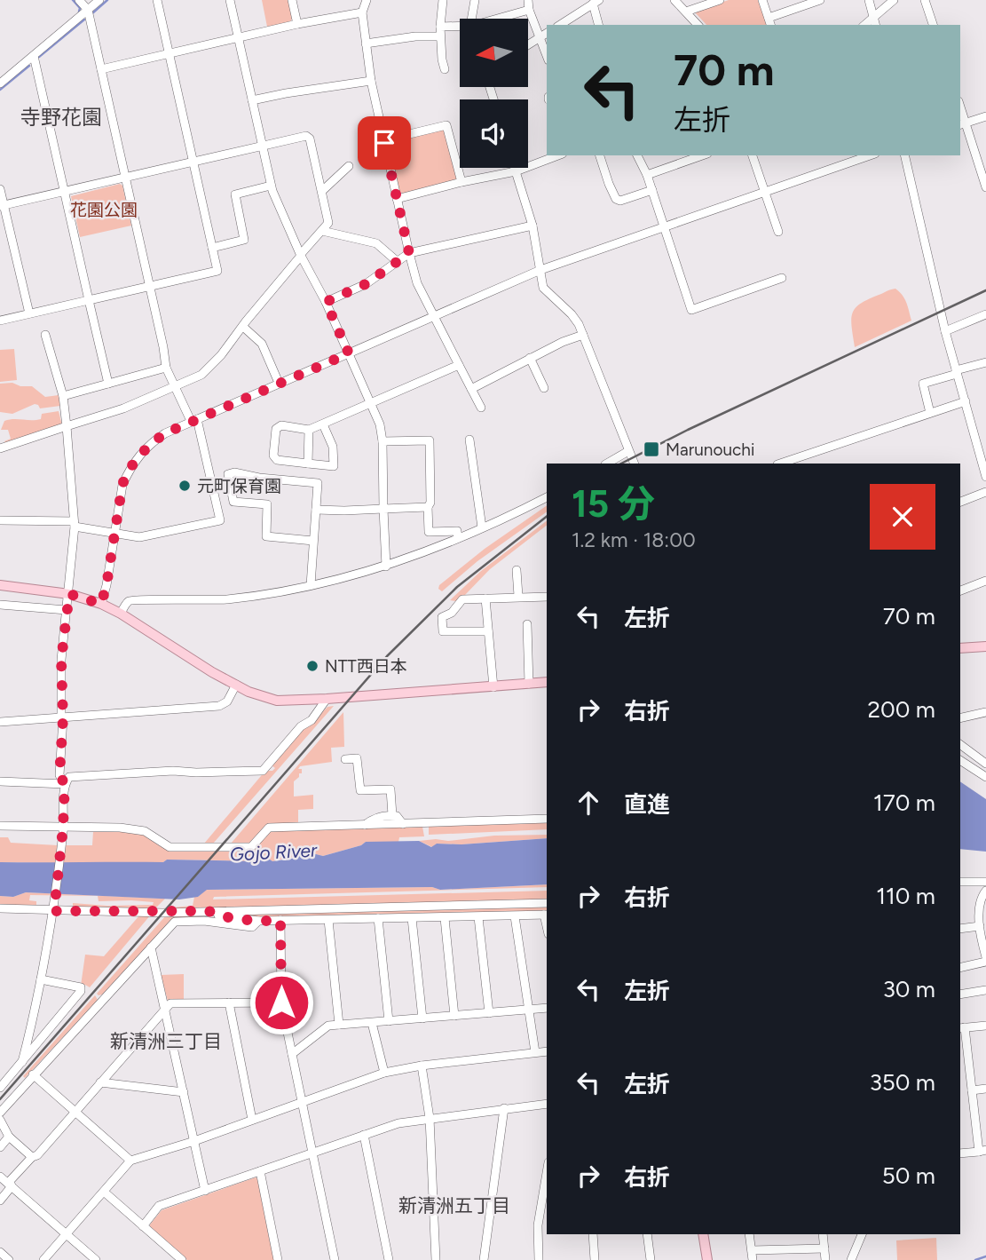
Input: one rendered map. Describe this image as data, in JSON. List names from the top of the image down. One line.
{"districts":["寺野花園","新清洲三丁目","新清洲五丁目"],"water":["Gojo River"],"parks":["花園公園"],"places":{"transit":["Marunouchi"],"other":["元町保育園","NTT西日本"]},"north":"left","page":{"turn":["70 m","左折"],"heading":["15 分","1.2 km · 18:00"],"list":[{"name":"左折","value":"70 m"},{"name":"右折","value":"200 m"},{"name":"直進","value":"170 m"},{"name":"右折","value":"110 m"},{"name":"左折","value":"30 m"},{"name":"左折","value":"350 m"},{"name":"右折","value":"50 m"}]}}
